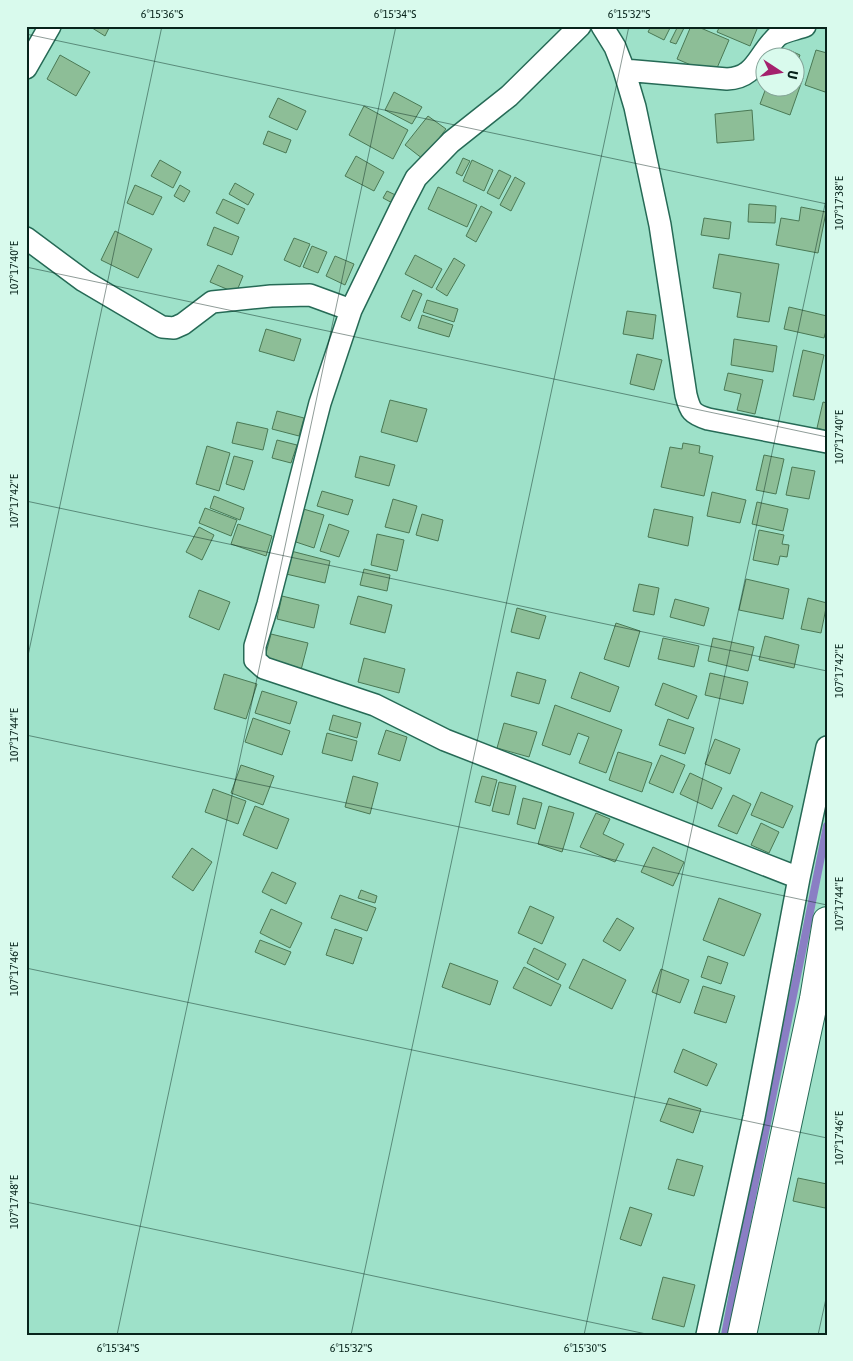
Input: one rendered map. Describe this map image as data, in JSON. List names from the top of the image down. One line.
{"north":"right","coordinates":["6°15'36\"S","6°15'34\"S","6°15'32\"S","107°17'38\"E","107°17'40\"E","107°17'42\"E","107°17'44\"E","107°17'46\"E","107°17'48\"E","6°15'30\"S"]}
